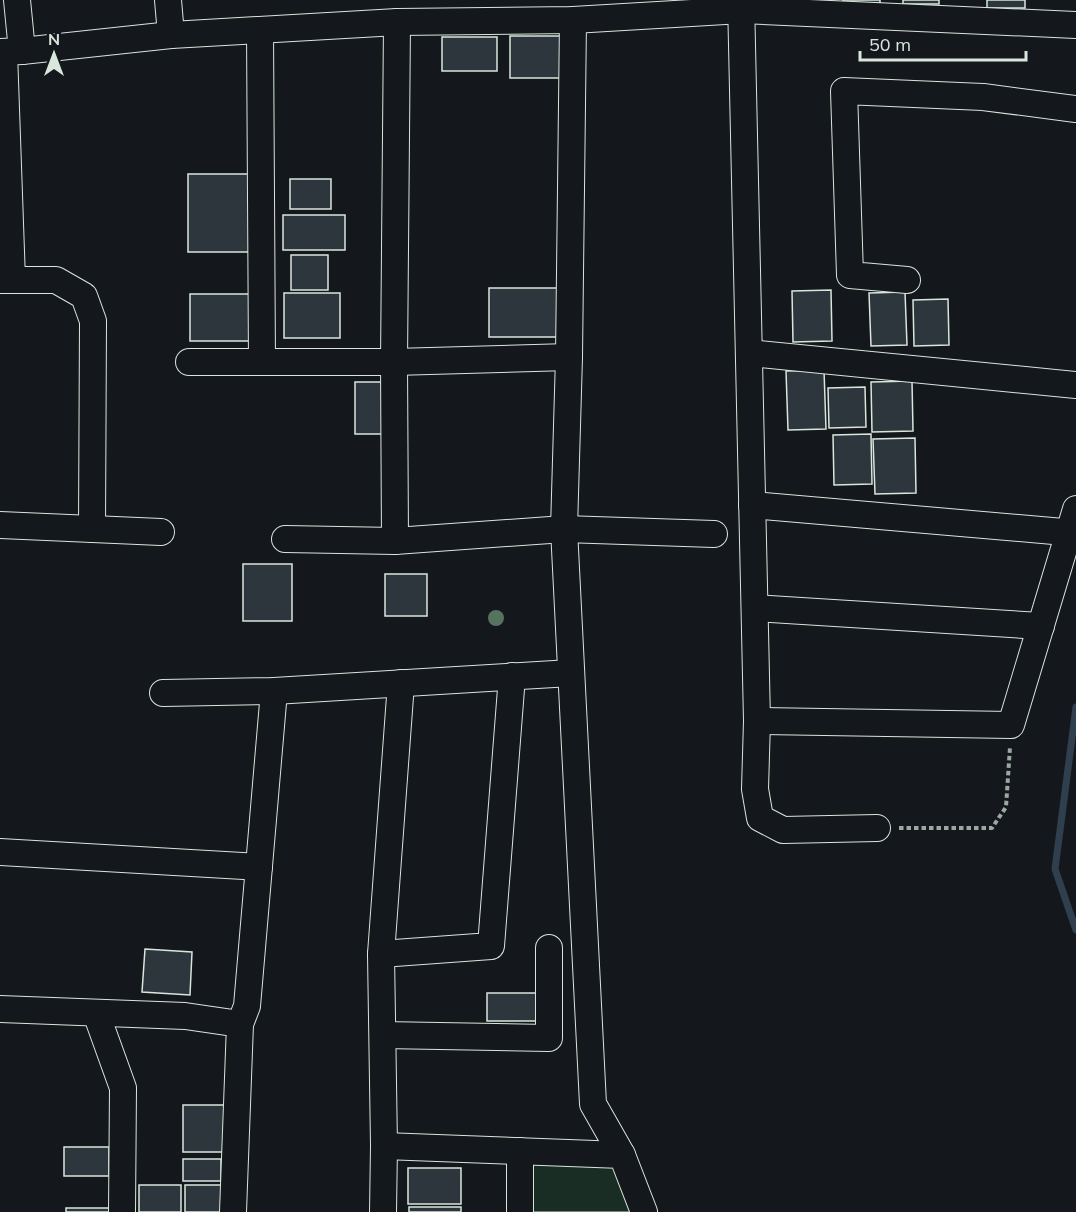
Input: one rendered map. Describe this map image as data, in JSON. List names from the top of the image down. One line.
{"scale_bar":"50 m","north":"top"}
